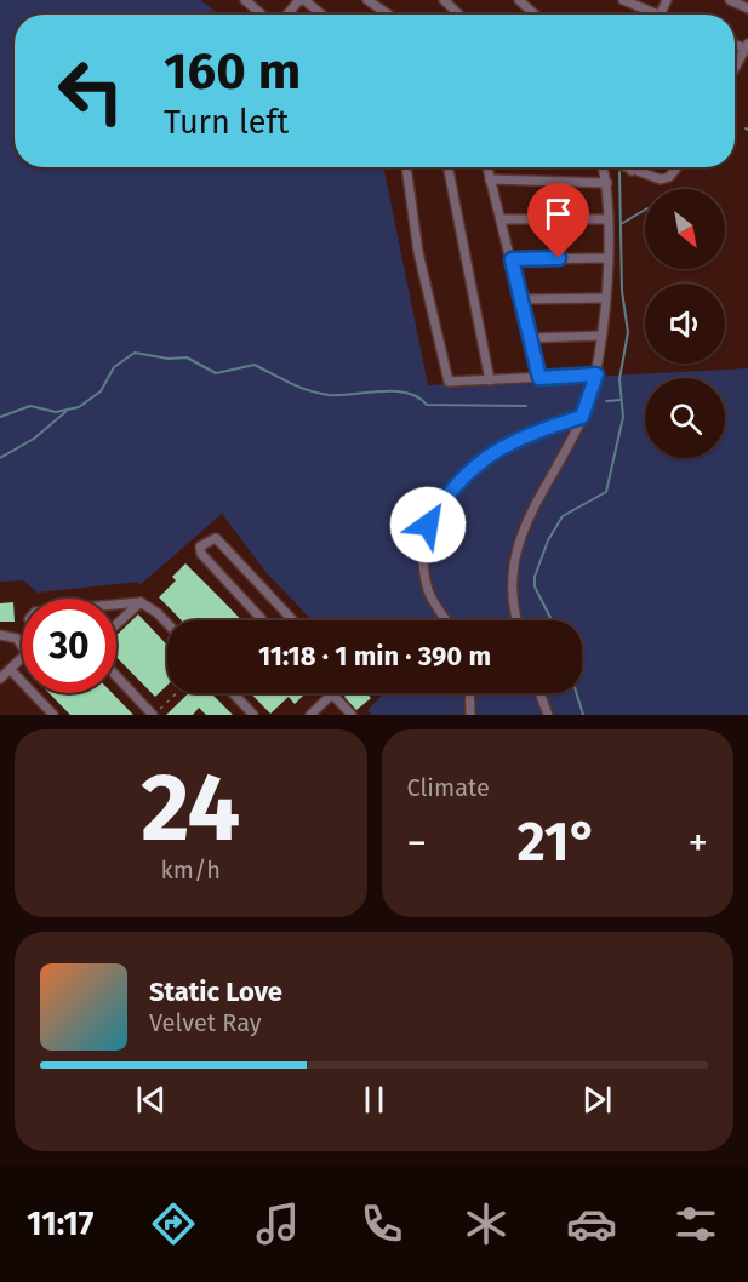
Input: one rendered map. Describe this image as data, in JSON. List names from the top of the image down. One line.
{"north":"bottom right","page":{"turn":["160 m","Turn left"],"limit":"30","trip":"11:18 · 1 min · 390 m","tile":[["24","km/h"],"Climate"],"heat":["−","21°","+"],"song":["Static Love","Velvet Ray"],"tabs":"11:17"}}
